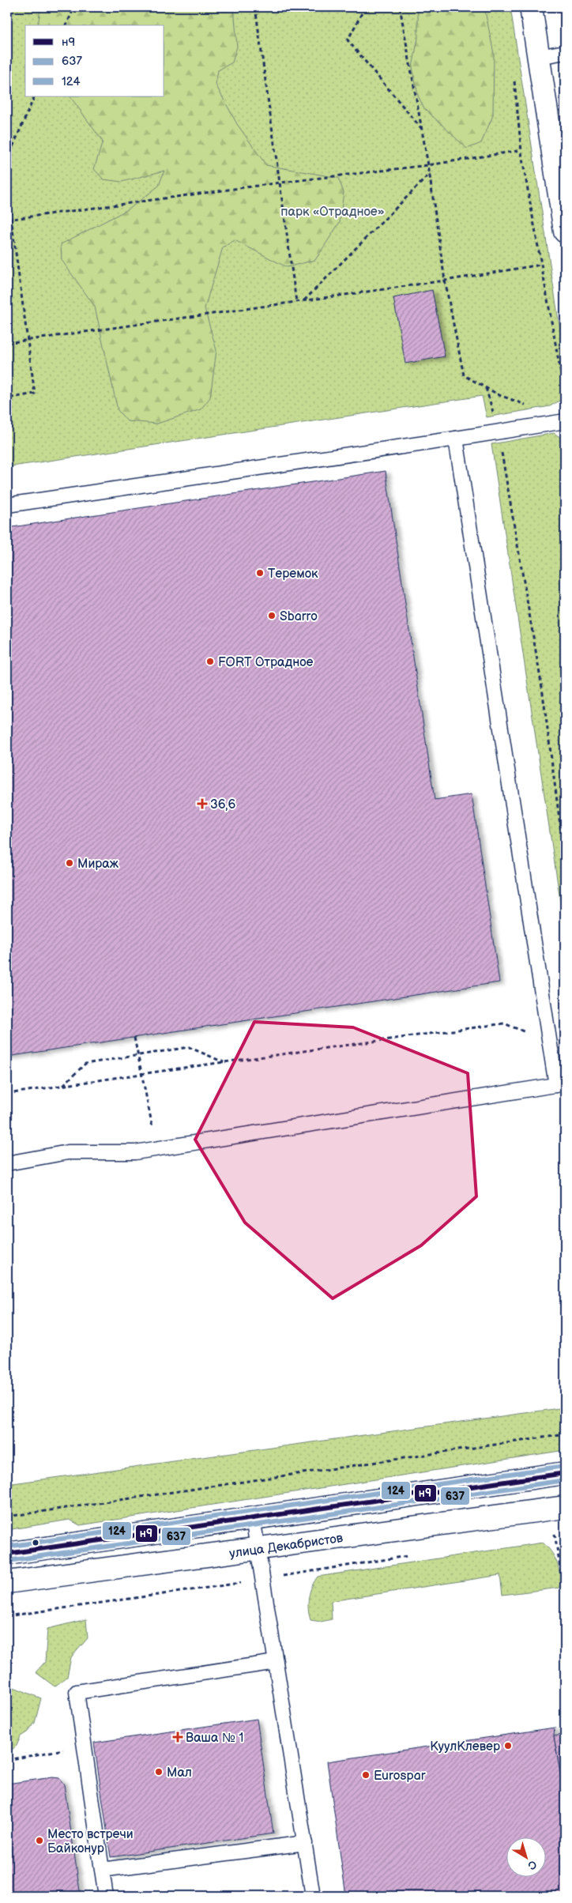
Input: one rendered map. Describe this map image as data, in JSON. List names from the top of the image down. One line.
{"streets":{"main road":["улица Декабристов"]},"parks":["парк «Отрадное»"],"places":{"other":["Теремок","Sbarro","FORT Отрадное","Мираж","КуулКлевер","Мал","Eurospar","Место встречи Байконур"],"health":["36,6","Ваша № 1"]},"lines":["transit line 124","transit line н9","transit line 637"],"legend":["н9","637","124"],"north":"bottom right"}
